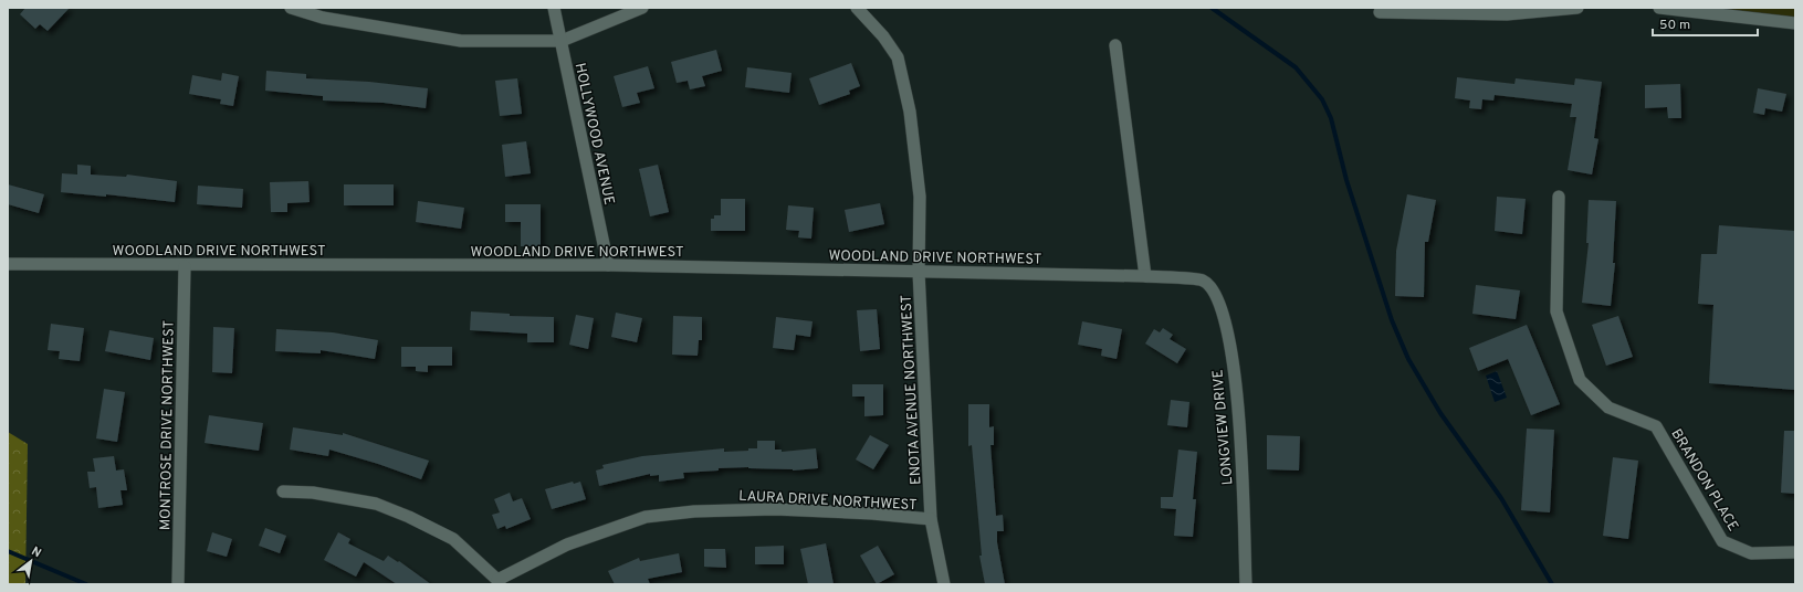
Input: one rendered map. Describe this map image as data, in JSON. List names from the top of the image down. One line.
{"streets":{"street":["HOLLYWOOD AVENUE","WOODLAND DRIVE NORTHWEST","ENOTA AVENUE NORTHWEST","MONTROSE DRIVE NORTHWEST","LONGVIEW DRIVE","BRANDON PLACE","LAURA DRIVE NORTHWEST"]},"crossings":[["HOLLYWOOD AVENUE","WOODLAND DRIVE NORTHWEST"],["WOODLAND DRIVE NORTHWEST","ENOTA AVENUE NORTHWEST"],["WOODLAND DRIVE NORTHWEST","MONTROSE DRIVE NORTHWEST"],["WOODLAND DRIVE NORTHWEST","LONGVIEW DRIVE"],["ENOTA AVENUE NORTHWEST","LAURA DRIVE NORTHWEST"]],"scale_bar":"50 m","north":"top right"}
